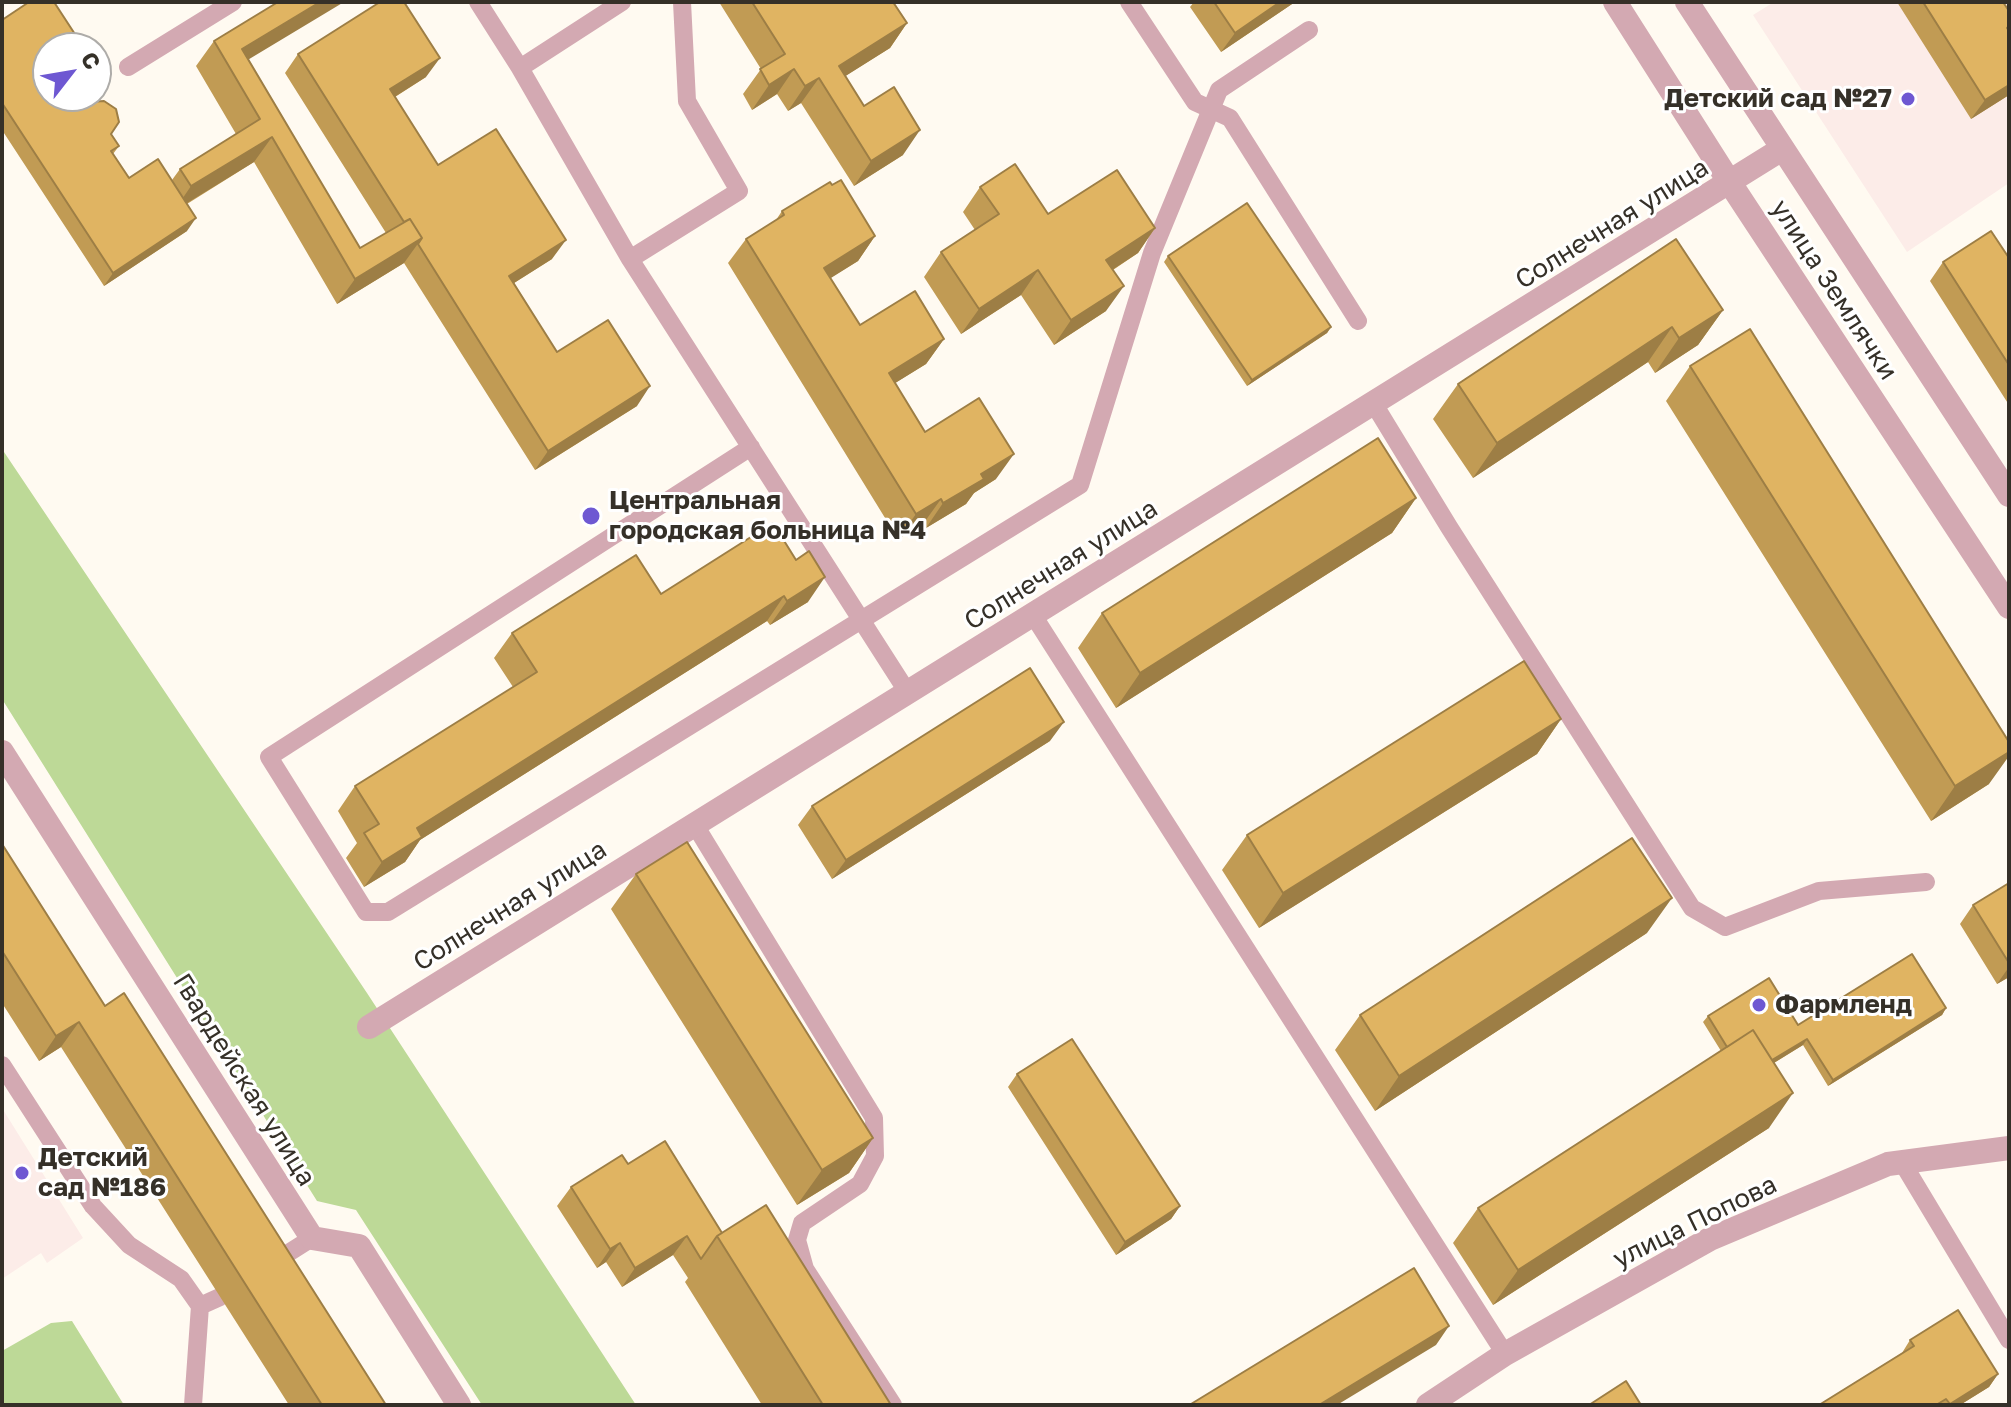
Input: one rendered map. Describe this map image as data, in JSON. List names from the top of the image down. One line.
{"streets":{"street":["Солнечная улица","улица Землячки","Гвардейская улица","улица Попова"]},"crossings":[["Солнечная улица","улица Землячки"]],"places":["Детский сад №27","Центральная городская больница №4","Фармленд","Детский сад №186"],"north":"top right"}
